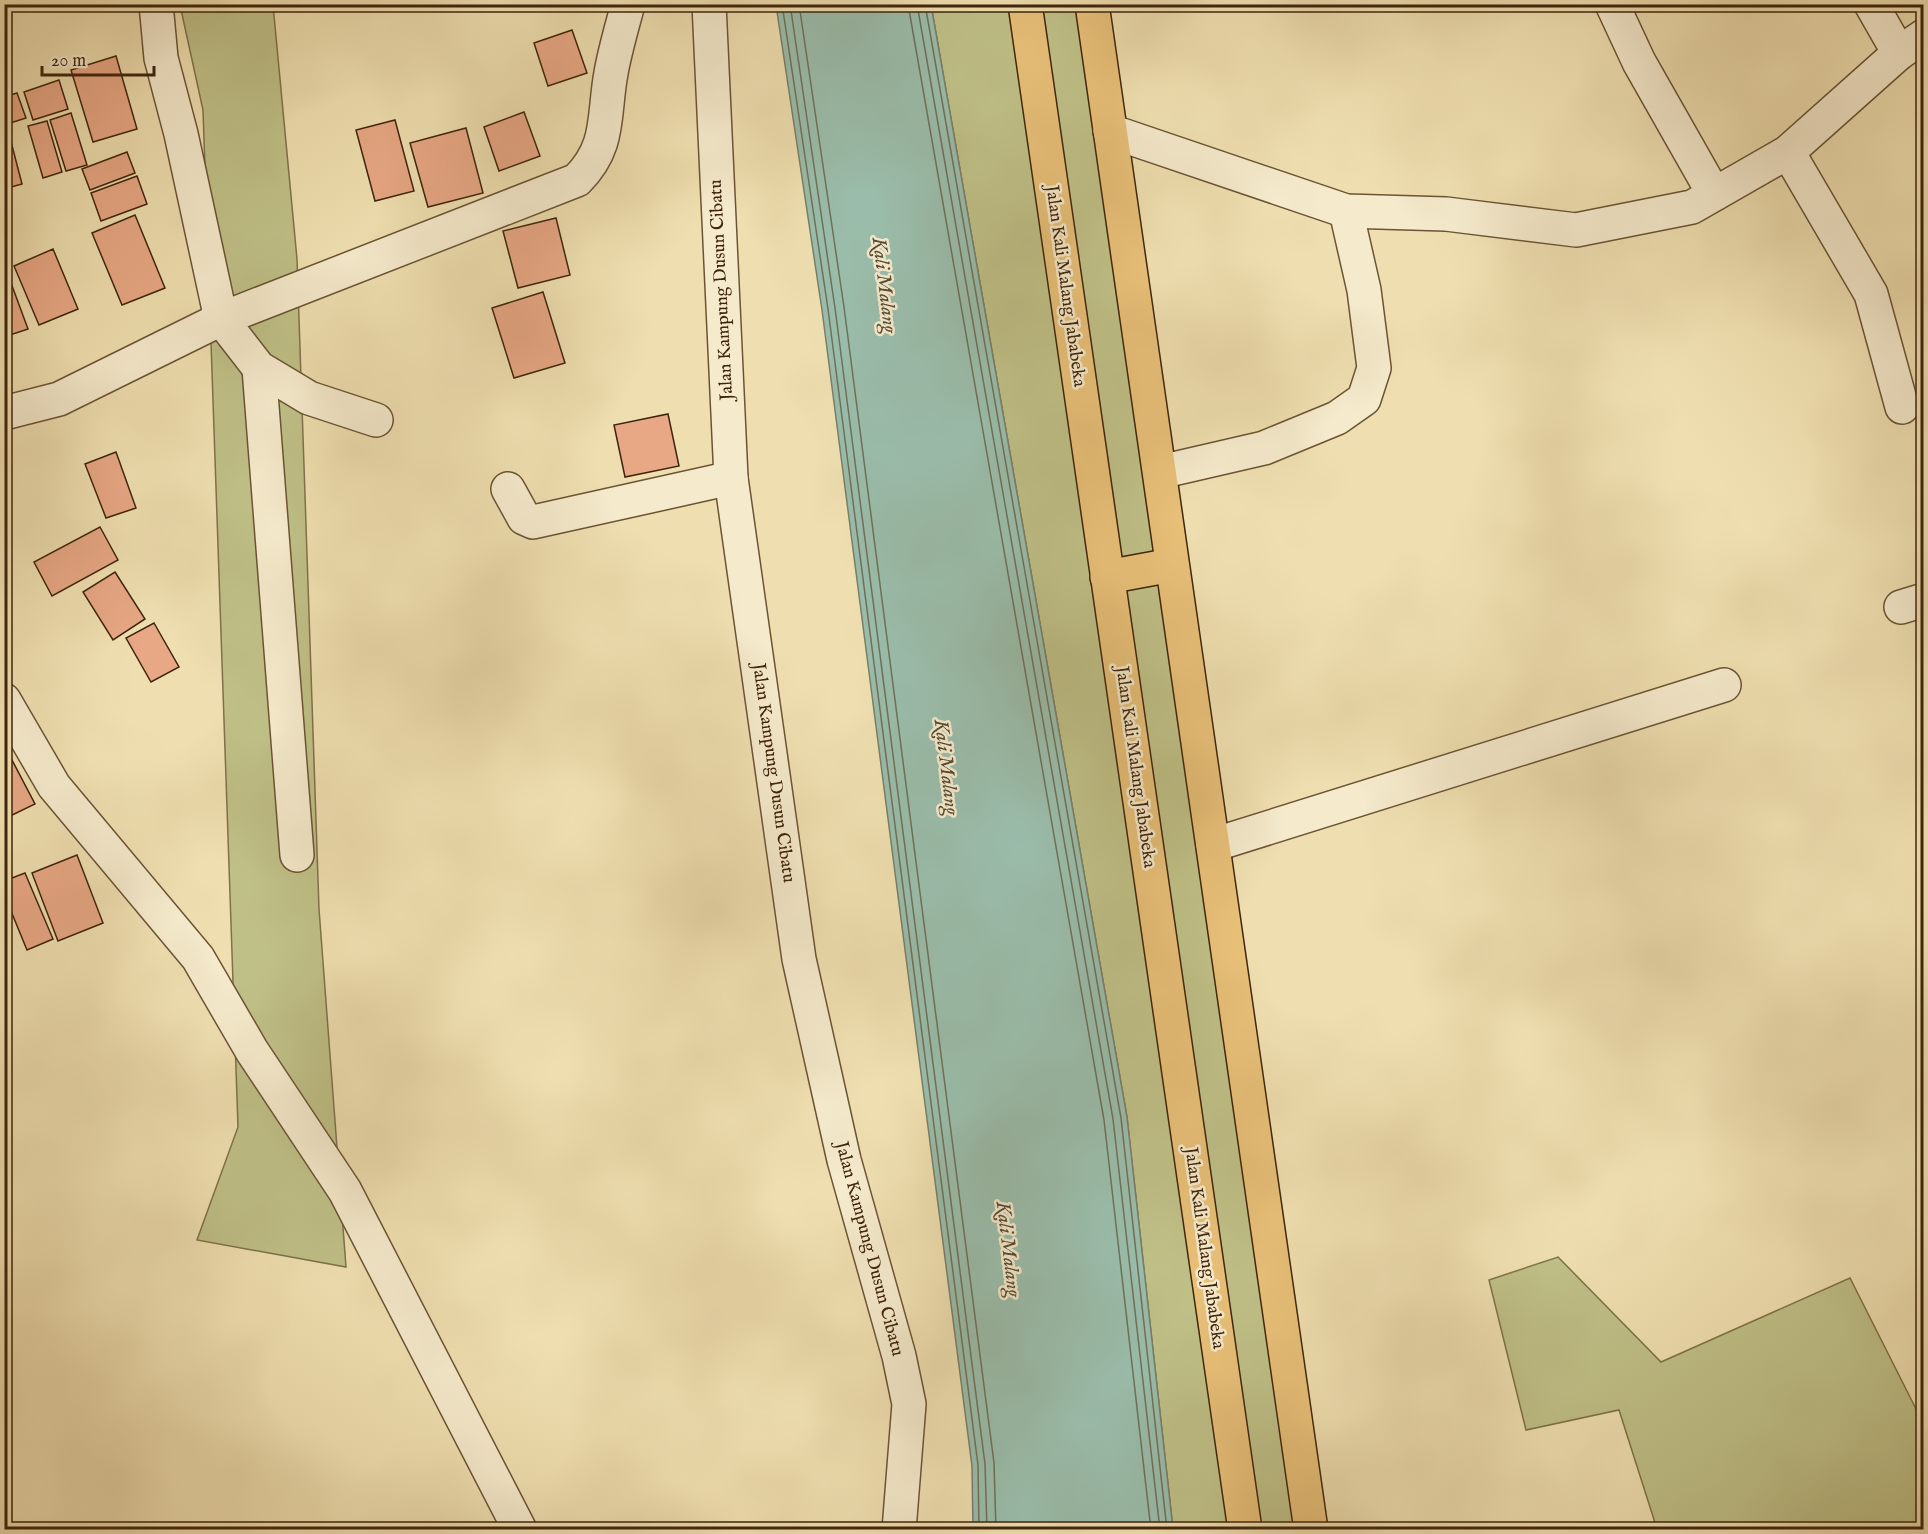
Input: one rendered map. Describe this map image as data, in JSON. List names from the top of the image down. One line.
{"streets":{"main road":["Jalan Kali Malang Jababeka"],"street":["Jalan Kampung Dusun Cibatu"]},"water":["Kali Malang"],"scale_bar":"20 m"}
